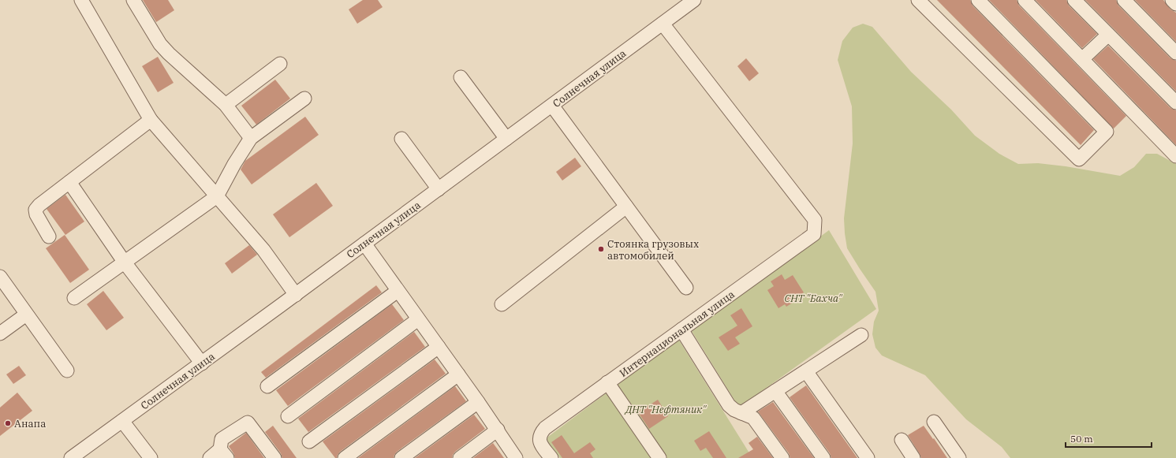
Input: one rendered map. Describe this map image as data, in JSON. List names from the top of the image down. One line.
{"streets":{"street":["Солнечная улица","Интернациональная улица"]},"crossings":[["Солнечная улица","Интернациональная улица"]],"parks":["СНТ \"Бахча\"","ДНТ \"Нефтяник\""],"places":["Стоянка грузовых автомобилей","Анапа"],"scale_bar":"50 m"}
